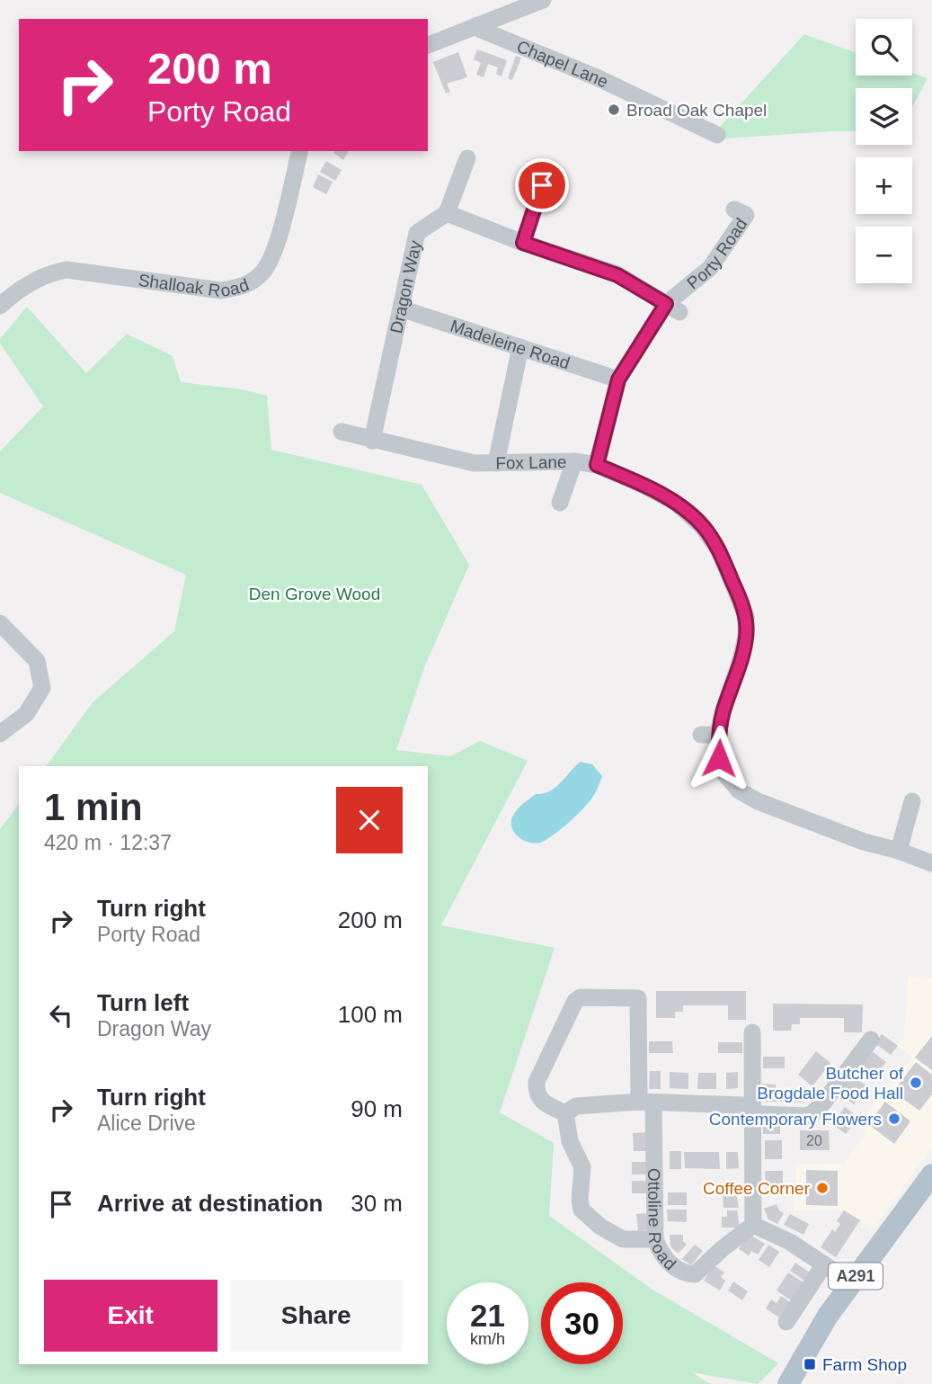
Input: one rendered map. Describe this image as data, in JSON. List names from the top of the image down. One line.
{"streets":{"main road":["A291"],"street":["Chapel Lane","Porty Road","Shalloak Road","Dragon Way","Madeleine Road","Fox Lane","Ottoline Road"]},"crossings":[["Porty Road","Madeleine Road"],["Porty Road","Fox Lane"],["Dragon Way","Madeleine Road"],["Dragon Way","Fox Lane"]],"parks":["Den Grove Wood"],"places":{"other":["Broad Oak Chapel","Butcher of Brogdale Food Hall","Contemporary Flowers","Coffee Corner"],"transit":["Farm Shop"]},"house_numbers":["20"],"page":{"map_buttons":["+","−"],"turn":["200 m","Porty Road"],"heading":["1 min","420 m · 12:37"],"list":[{"name":"Turn right","note":"Porty Road","value":"200 m"},{"name":"Turn left","note":"Dragon Way","value":"100 m"},{"name":"Turn right","note":"Alice Drive","value":"90 m"},{"name":"Arrive at destination","value":"30 m"}],"buttons":["Exit","Share"],"speed":"21 km/h","limit":"30"}}
